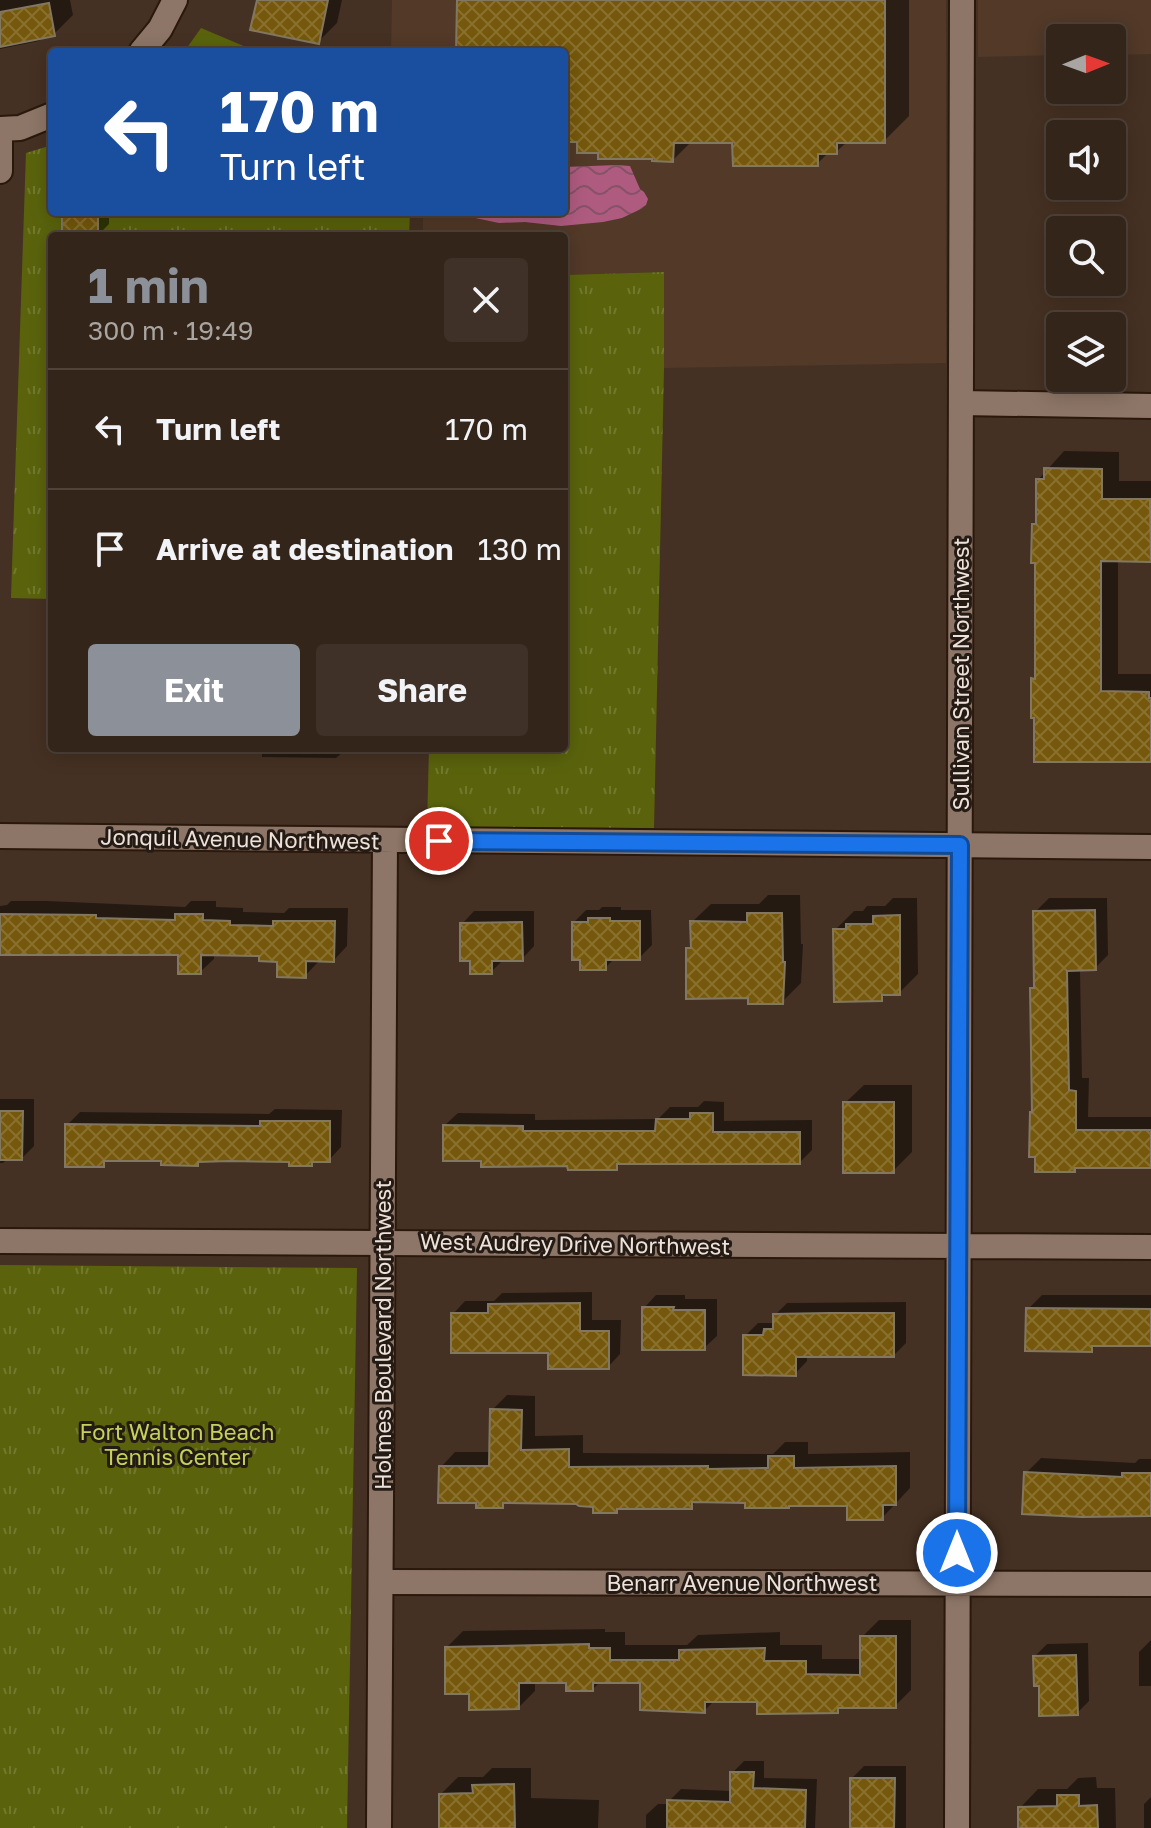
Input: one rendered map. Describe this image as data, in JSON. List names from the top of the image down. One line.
{"streets":{"street":["Sullivan Street Northwest","Jonquil Avenue Northwest","West Audrey Drive Northwest","Holmes Boulevard Northwest","Benarr Avenue Northwest"]},"crossings":[["Sullivan Street Northwest","Jonquil Avenue Northwest"],["Sullivan Street Northwest","West Audrey Drive Northwest"],["Sullivan Street Northwest","Benarr Avenue Northwest"],["Jonquil Avenue Northwest","Holmes Boulevard Northwest"],["West Audrey Drive Northwest","Holmes Boulevard Northwest"],["Holmes Boulevard Northwest","Benarr Avenue Northwest"]],"parks":["Fort Walton Beach Tennis Center"],"north":"right","page":{"turn":["170 m","Turn left"],"heading":["1 min","300 m · 19:49"],"list":[{"name":"Turn left","value":"170 m"},{"name":"Arrive at destination","value":"130 m"}],"buttons":["Exit","Share"]}}
